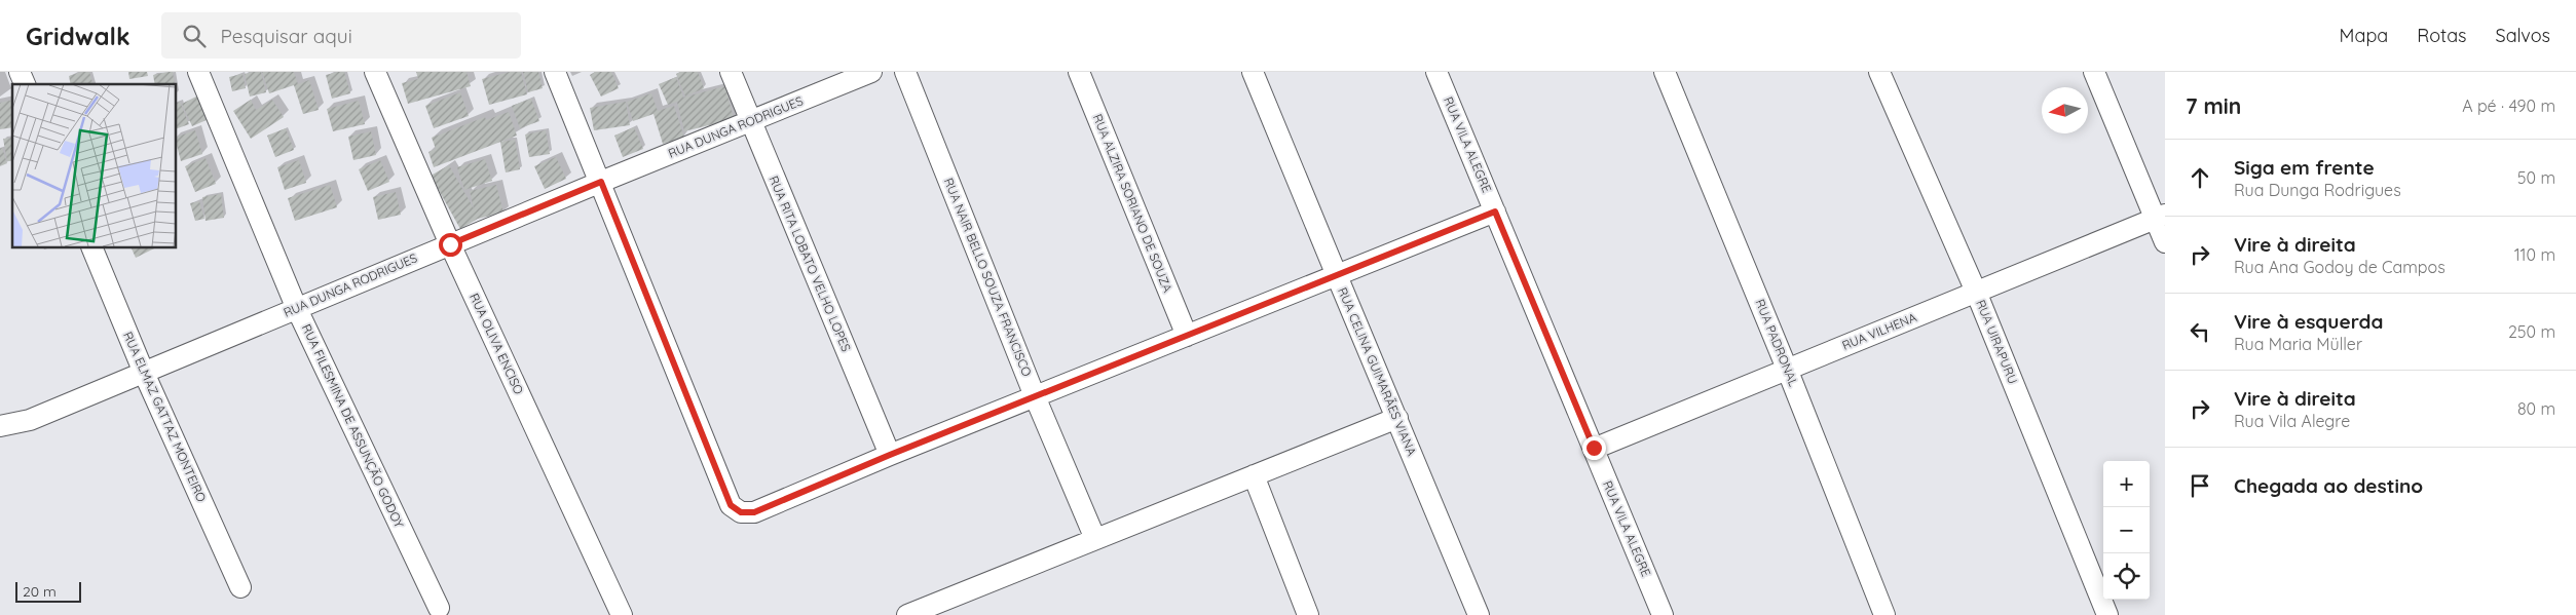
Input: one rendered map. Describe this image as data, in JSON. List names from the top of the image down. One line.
{"streets":{"street":["RUA DUNGA RODRIGUES","RUA VILA ALEGRE","RUA ALZIRA SORIANO DE SOUZA","RUA RITA LOBATO VELHO LOPES","RUA NAIR BELLO SOUZA FRANCISCO","RUA VILHENA","RUA UIRAPURU","RUA PADRONAL","RUA OLIVA ENCISO","RUA CELINA GUIMARÃES VIANA","RUA ELMAZ GATTAZ MONTEIRO","RUA FILESMINA DE ASSUNÇÃO GODOY"]},"crossings":[["RUA DUNGA RODRIGUES","RUA RITA LOBATO VELHO LOPES"],["RUA DUNGA RODRIGUES","RUA OLIVA ENCISO"],["RUA DUNGA RODRIGUES","RUA ELMAZ GATTAZ MONTEIRO"],["RUA DUNGA RODRIGUES","RUA FILESMINA DE ASSUNÇÃO GODOY"],["RUA VILA ALEGRE","RUA VILHENA"],["RUA VILHENA","RUA UIRAPURU"],["RUA VILHENA","RUA PADRONAL"]],"scale_bar":"20 m","north":"left","page":{"header":"Gridwalk","search":"Pesquisar aqui","nav":["Mapa","Rotas","Salvos"],"heading":["7 min","A pé · 490 m"],"list":[["Siga em frente","Rua Dunga Rodrigues","50 m"],["Vire à direita","Rua Ana Godoy de Campos","110 m"],["Vire à esquerda","Rua Maria Müller","250 m"],["Vire à direita","Rua Vila Alegre","80 m"],"Chegada ao destino"],"map_buttons":["+","−"],"scale":"20 m"}}
